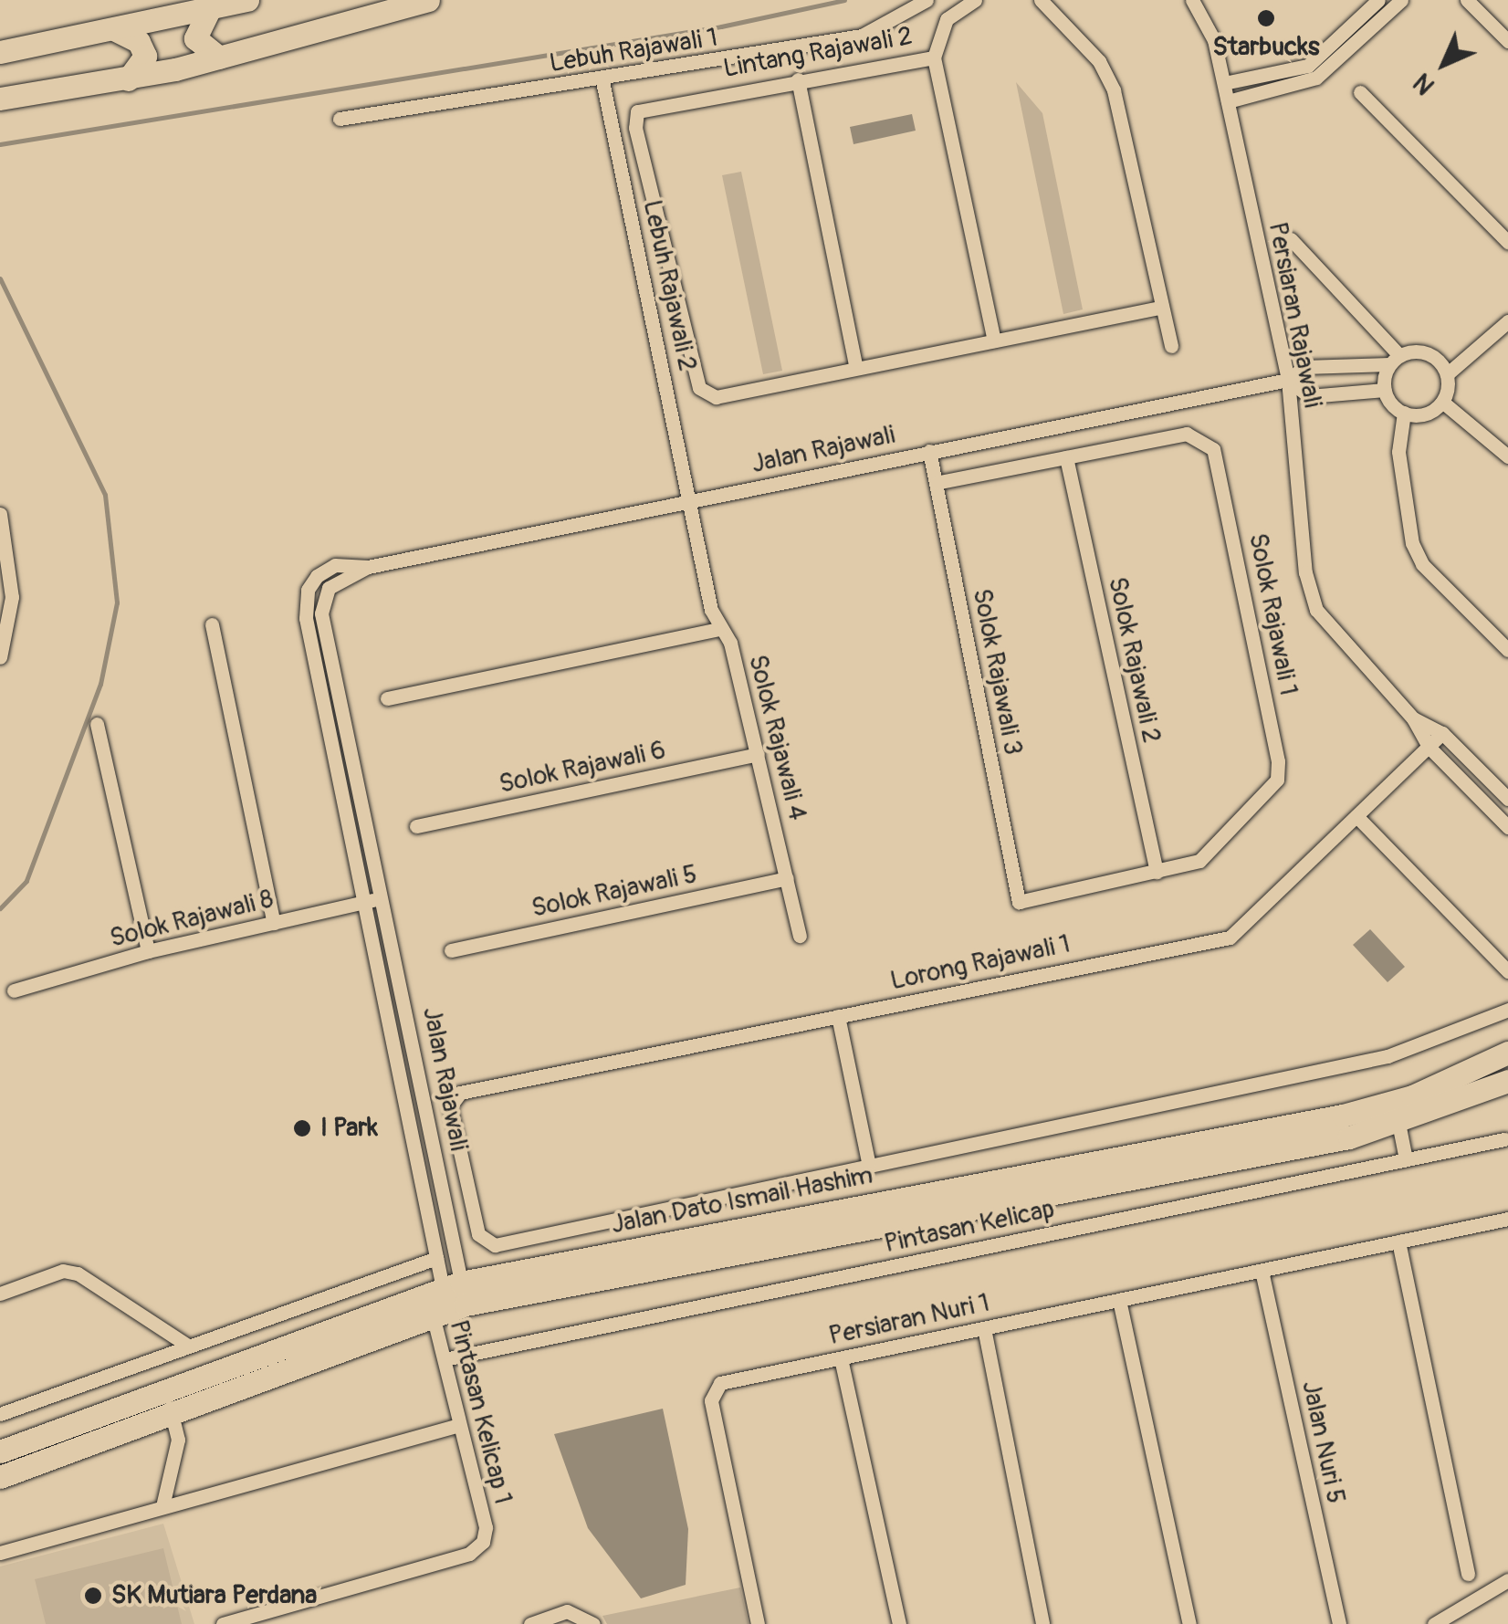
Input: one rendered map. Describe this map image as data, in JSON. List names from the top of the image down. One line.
{"streets":{"main road":["Jalan Dato Ismail Hashim"],"street":["Lebuh Rajawali 1","Lintang Rajawali 2","Lebuh Rajawali 2","Persiaran Rajawali","Jalan Rajawali","Solok Rajawali 1","Solok Rajawali 2","Solok Rajawali 3","Solok Rajawali 4","Solok Rajawali 6","Solok Rajawali 5","Solok Rajawali 8","Lorong Rajawali 1","Pintasan Kelicap","Persiaran Nuri 1","Pintasan Kelicap 1","Jalan Nuri 5"]},"crossings":[["Lebuh Rajawali 1","Lebuh Rajawali 2"],["Lebuh Rajawali 2","Jalan Rajawali"],["Lebuh Rajawali 2","Solok Rajawali 4"],["Persiaran Rajawali","Jalan Rajawali"],["Persiaran Rajawali","Lorong Rajawali 1"],["Jalan Rajawali","Solok Rajawali 3"],["Jalan Rajawali","Solok Rajawali 4"],["Jalan Rajawali","Solok Rajawali 8"],["Jalan Rajawali","Jalan Dato Ismail Hashim"],["Jalan Rajawali","Pintasan Kelicap 1"],["Solok Rajawali 1","Solok Rajawali 2"],["Solok Rajawali 1","Solok Rajawali 3"],["Solok Rajawali 4","Solok Rajawali 6"],["Solok Rajawali 4","Solok Rajawali 5"],["Jalan Dato Ismail Hashim","Pintasan Kelicap 1"],["Pintasan Kelicap","Pintasan Kelicap 1"],["Persiaran Nuri 1","Jalan Nuri 5"]],"places":["Starbucks","I Park","SK Mutiara Perdana"],"north":"bottom left"}
